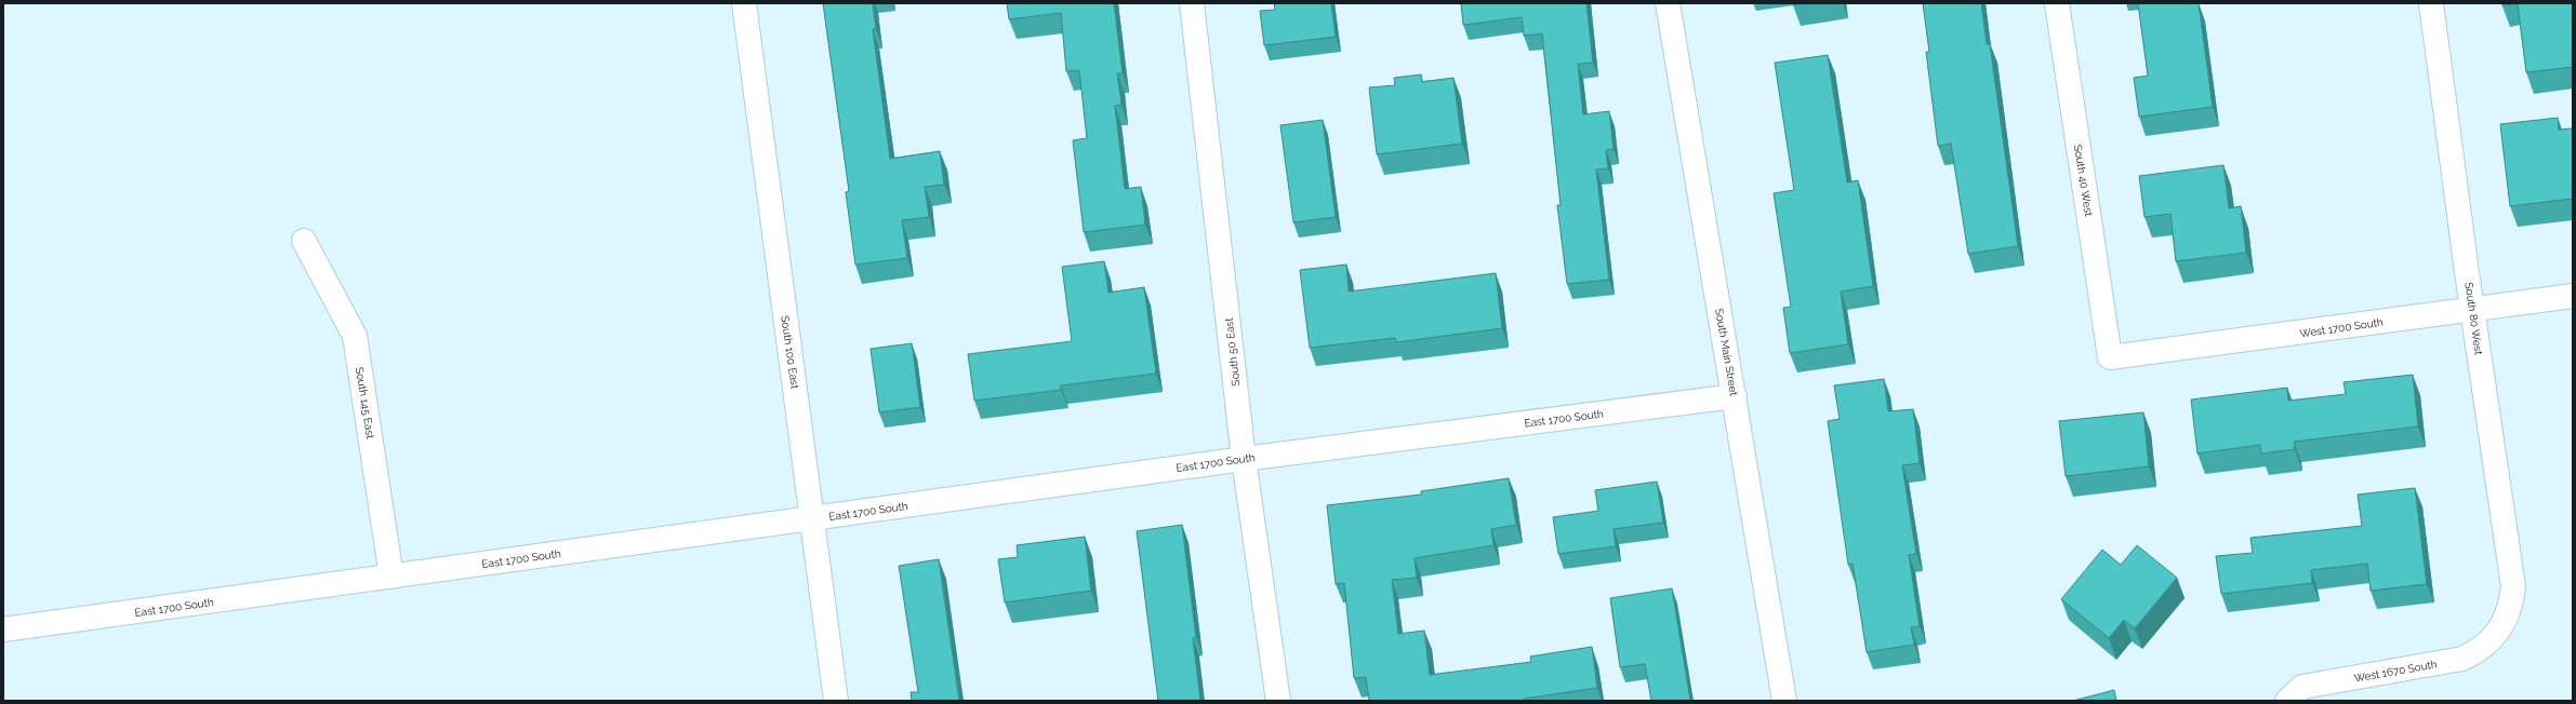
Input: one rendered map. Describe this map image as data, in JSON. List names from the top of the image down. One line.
{"streets":{"street":["South 40 West","South 80 West","West 1700 South","South 100 East","South 50 East","South Main Street","South 145 East","East 1700 South","West 1670 South"]},"crossings":[["South 40 West","West 1700 South"],["South 80 West","West 1700 South"],["South 80 West","West 1670 South"],["South 100 East","East 1700 South"],["South 50 East","East 1700 South"],["South Main Street","East 1700 South"],["South 145 East","East 1700 South"]]}
